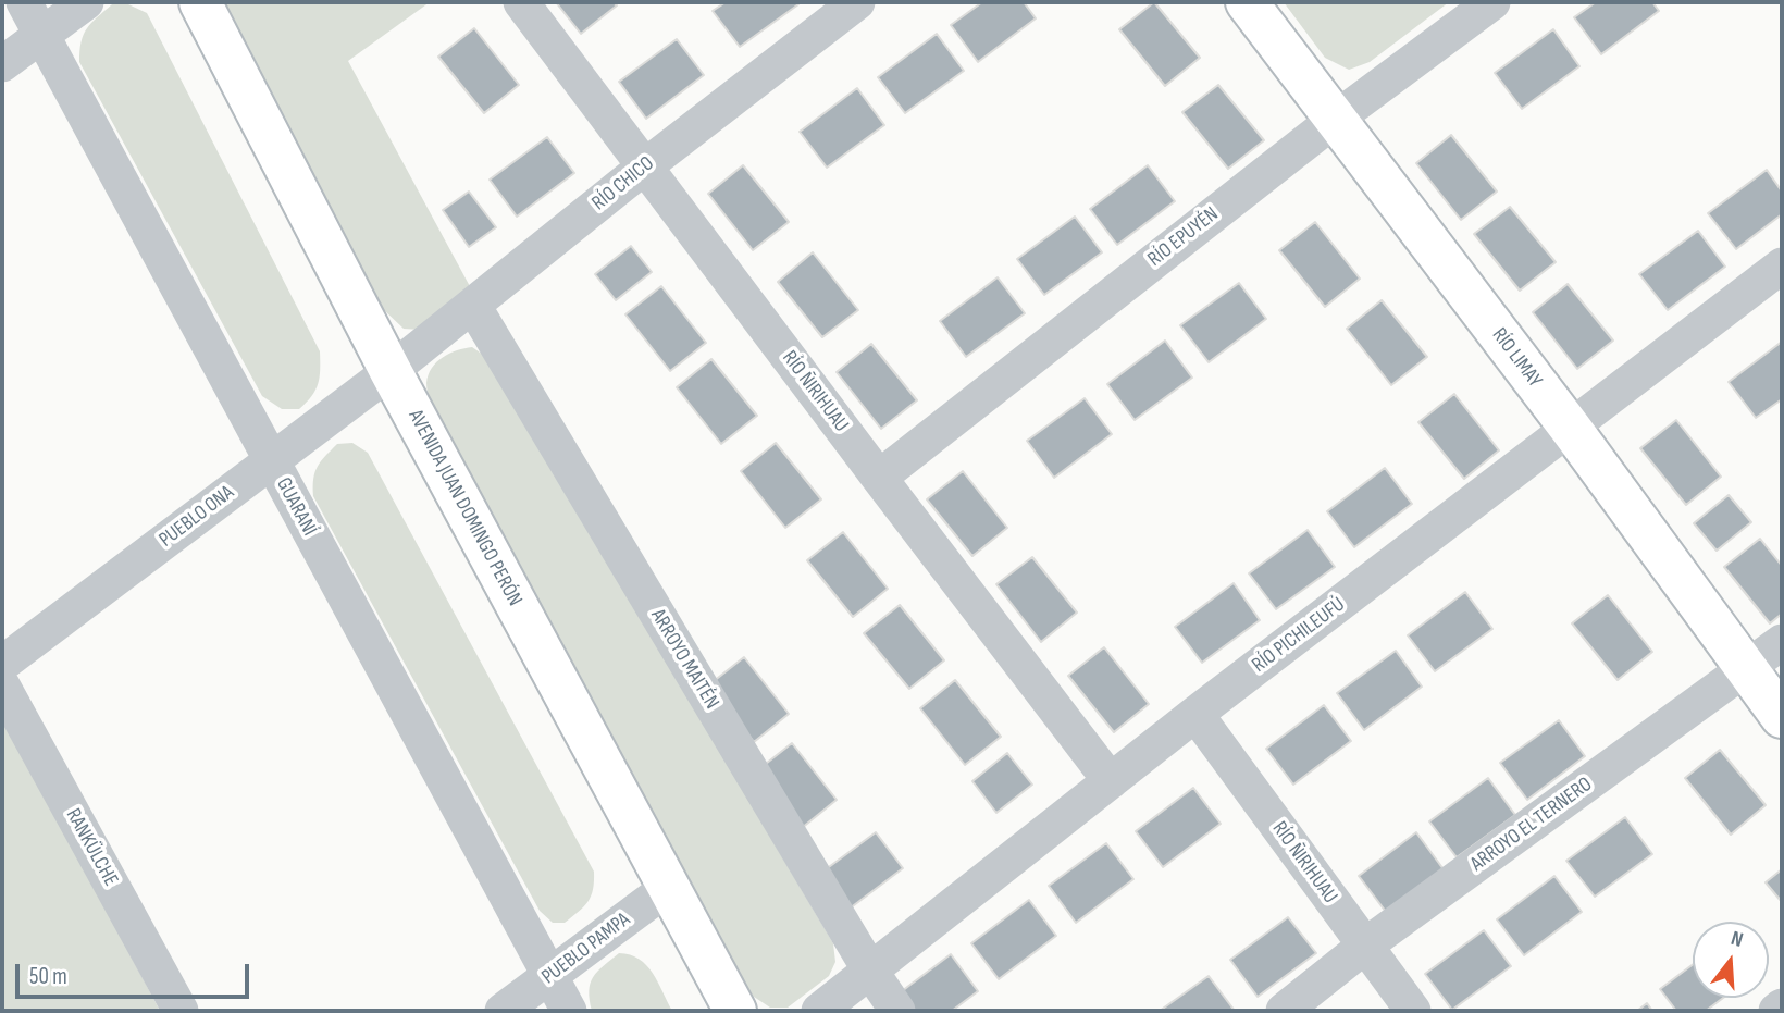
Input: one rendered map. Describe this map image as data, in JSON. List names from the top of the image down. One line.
{"streets":{"street":["RÍO CHICO","RÍO EPUYÉN","RÍO LIMAY","RÍO ÑIRIHUAU","GUARANÍ","AVENIDA JUAN DOMINGO PERÓN","PUEBLO ONA","RÍO PICHILEUFÚ","ARROYO MAITÉN","ARROYO EL TERNERO","RANKÜLCHE","PUEBLO PAMPA"]},"crossings":[["RÍO CHICO","RÍO ÑIRIHUAU"],["RÍO CHICO","AVENIDA JUAN DOMINGO PERÓN"],["RÍO CHICO","PUEBLO ONA"],["RÍO CHICO","ARROYO MAITÉN"],["RÍO EPUYÉN","RÍO LIMAY"],["RÍO EPUYÉN","RÍO ÑIRIHUAU"],["RÍO LIMAY","RÍO PICHILEUFÚ"],["RÍO LIMAY","ARROYO EL TERNERO"],["RÍO ÑIRIHUAU","RÍO PICHILEUFÚ"],["RÍO ÑIRIHUAU","ARROYO EL TERNERO"],["GUARANÍ","PUEBLO ONA"],["GUARANÍ","PUEBLO PAMPA"],["AVENIDA JUAN DOMINGO PERÓN","PUEBLO ONA"],["AVENIDA JUAN DOMINGO PERÓN","PUEBLO PAMPA"],["RÍO PICHILEUFÚ","ARROYO MAITÉN"]],"scale_bar":"50 m","north":"top"}
